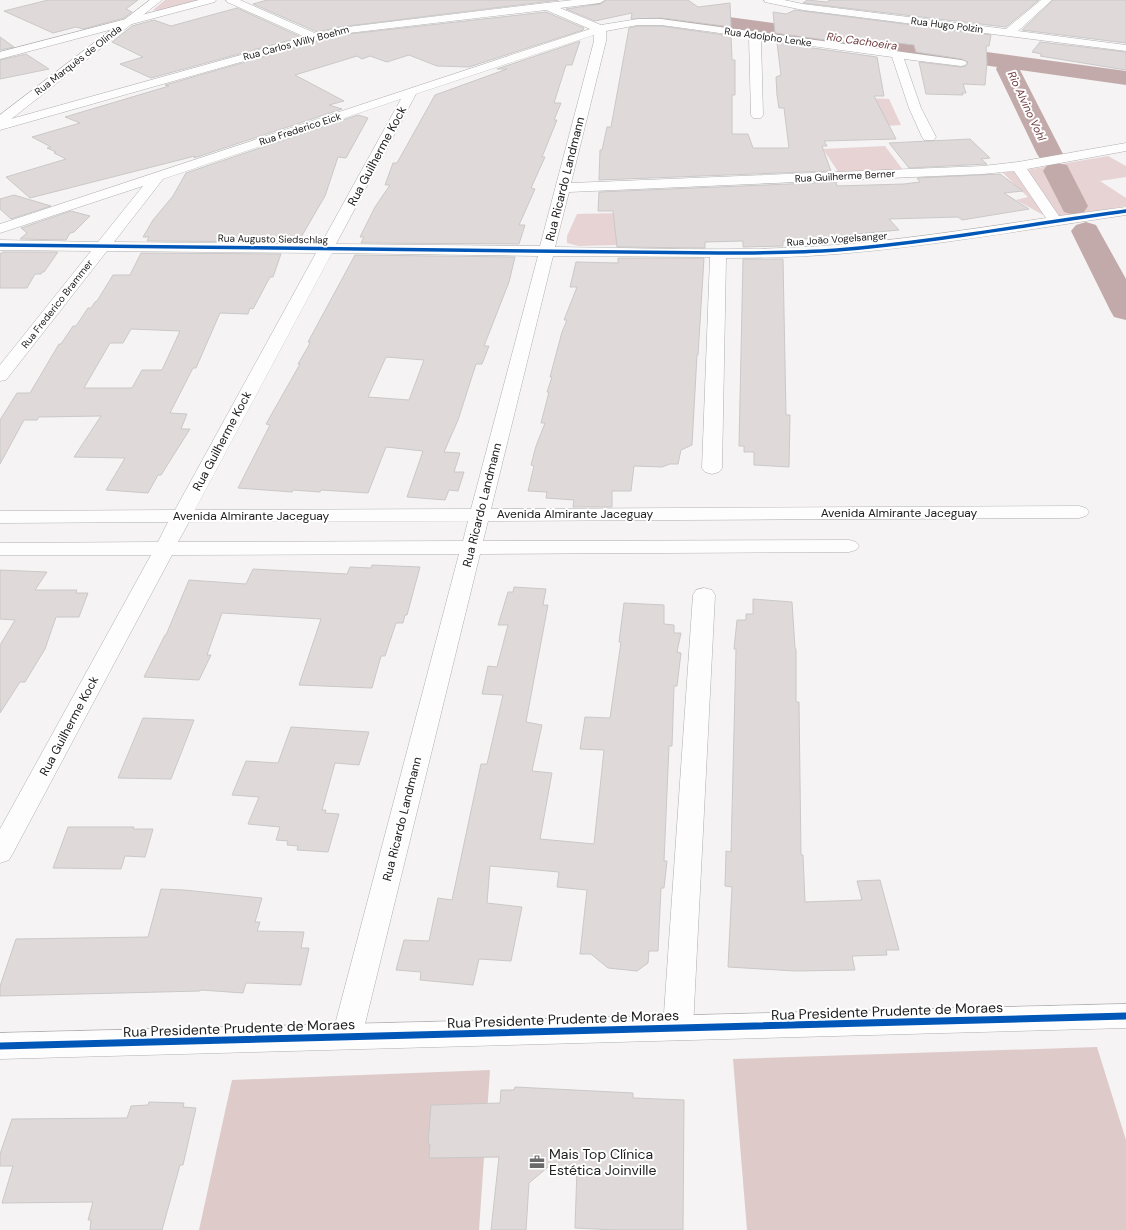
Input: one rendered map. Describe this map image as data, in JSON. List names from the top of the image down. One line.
{"streets":{"street":["Rua Hugo Polzin","Rua Adolpho Lenke","Rua Carlos Willy Boehm","Rua Marquês de Olinda","Rua Frederico Eick","Rua Guilherme Kock","Rua Guilherme Berner","Rua Ricardo Landmann","Rua Augusto Siedschlag","Rua João Vogelsanger","Rua Frederico Brammer","Avenida Almirante Jaceguay","Rua Presidente Prudente de Moraes"]},"crossings":[["Rua Adolpho Lenke","Rua Frederico Eick"],["Rua Adolpho Lenke","Rua Ricardo Landmann"],["Rua Frederico Eick","Rua Guilherme Kock"],["Rua Frederico Eick","Rua Ricardo Landmann"],["Rua Frederico Eick","Rua Frederico Brammer"],["Rua Guilherme Kock","Rua Augusto Siedschlag"],["Rua Guilherme Kock","Avenida Almirante Jaceguay"],["Rua Guilherme Berner","Rua Ricardo Landmann"],["Rua Ricardo Landmann","Rua Augusto Siedschlag"],["Rua Ricardo Landmann","Rua João Vogelsanger"],["Rua Ricardo Landmann","Avenida Almirante Jaceguay"],["Rua Ricardo Landmann","Rua Presidente Prudente de Moraes"],["Rua Augusto Siedschlag","Rua João Vogelsanger"],["Rua Augusto Siedschlag","Rua Frederico Brammer"]],"water":["Rio Cachoeira","Rio Alvino Vohl"],"places":{"office":["Mais Top Clínica Estética Joinville"]}}
